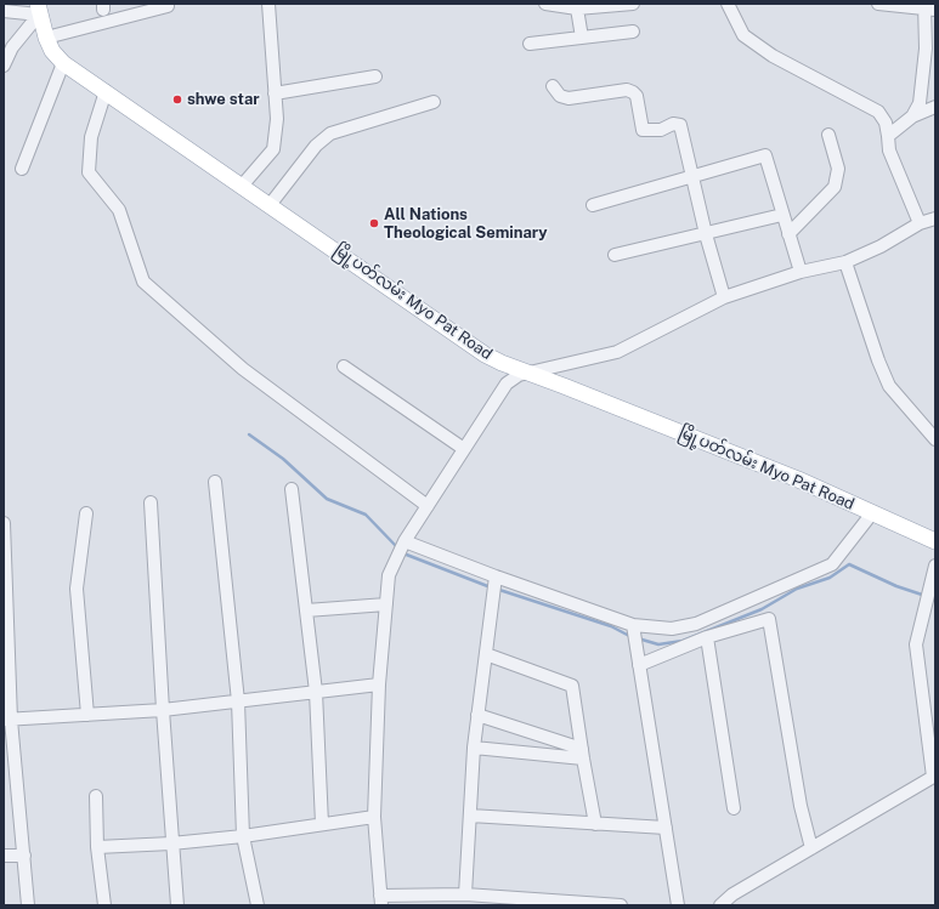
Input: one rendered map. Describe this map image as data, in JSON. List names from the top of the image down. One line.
{"streets":{"main road":["မြို့ပတ်လမ်း Myo Pat Road"]},"places":["shwe star","All Nations Theological Seminary"]}
